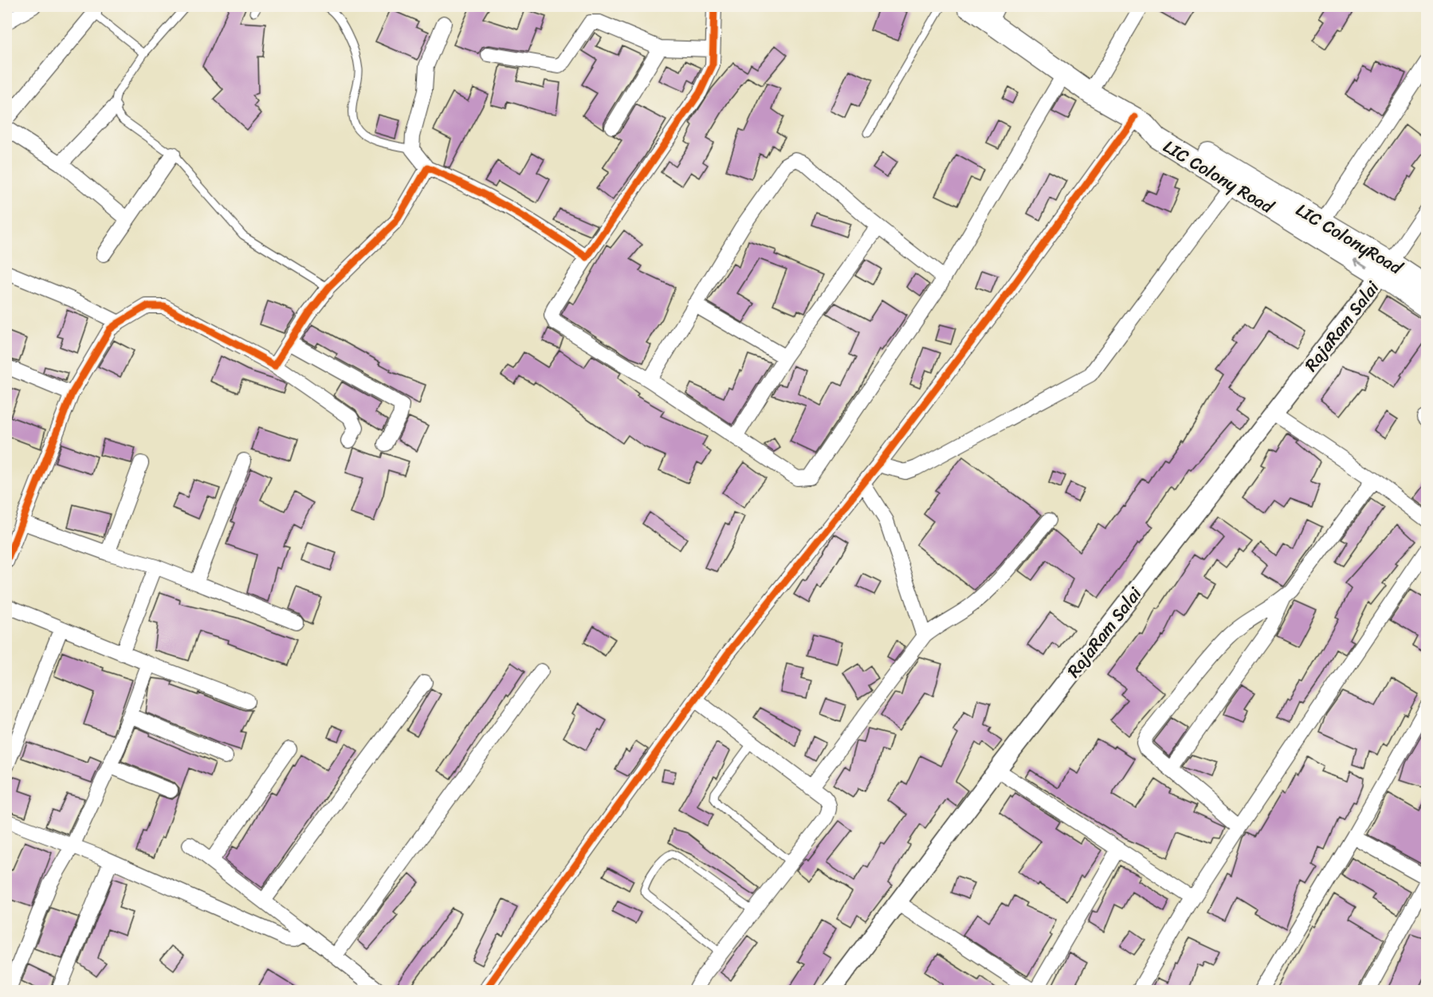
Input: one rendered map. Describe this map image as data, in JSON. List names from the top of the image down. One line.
{"streets":{"main road":["LIC ColonyRoad"],"street":["RajaRam Salai"]},"crossings":[["LIC ColonyRoad","RajaRam Salai"]]}
